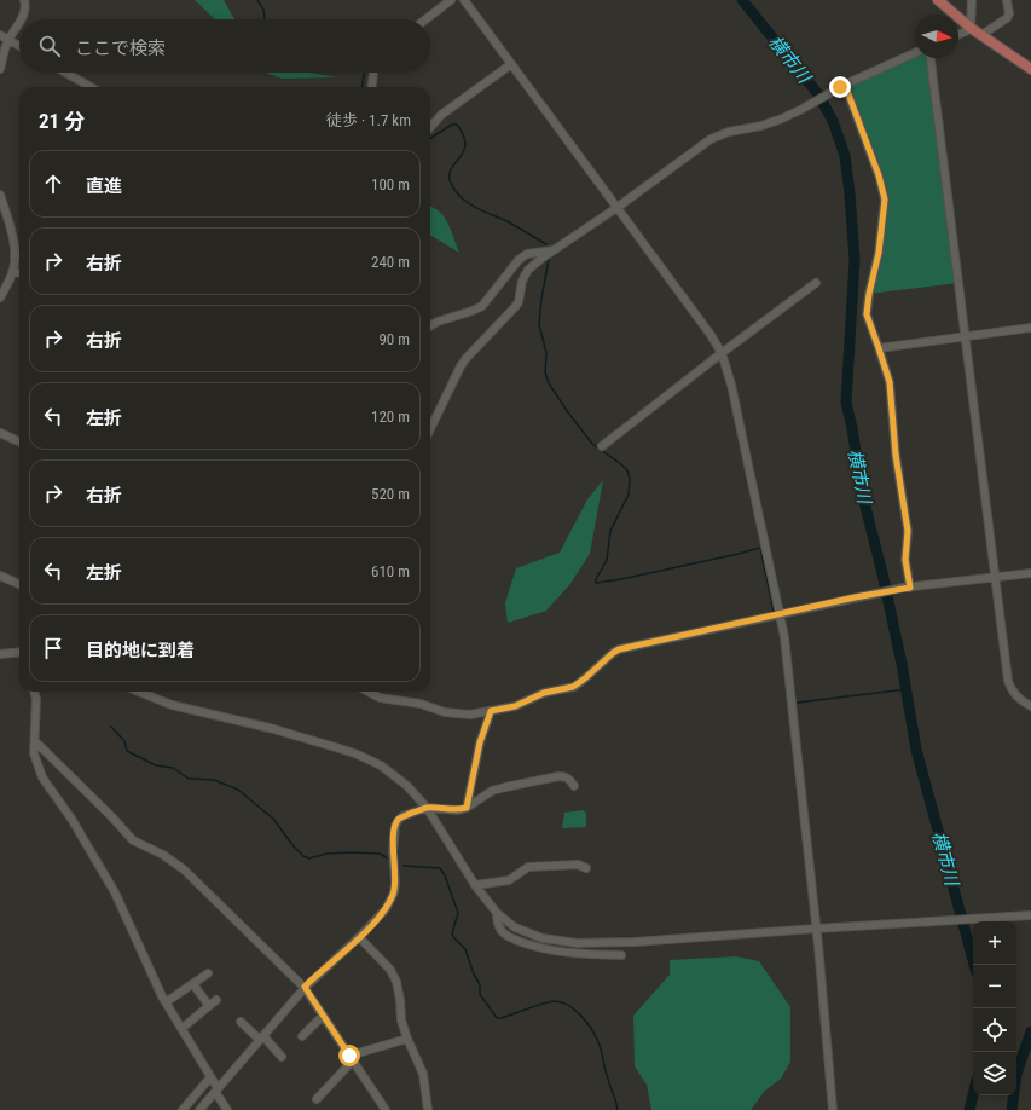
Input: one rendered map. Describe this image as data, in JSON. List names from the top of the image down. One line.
{"water":["横市川"],"north":"right","page":{"search":"ここで検索","heading":["21 分","徒歩 · 1.7 km"],"list":[["直進","100 m"],["右折","240 m"],["右折","90 m"],["左折","120 m"],["右折","520 m"],["左折","610 m"],"目的地に到着"],"map_buttons":["+","−"]}}
